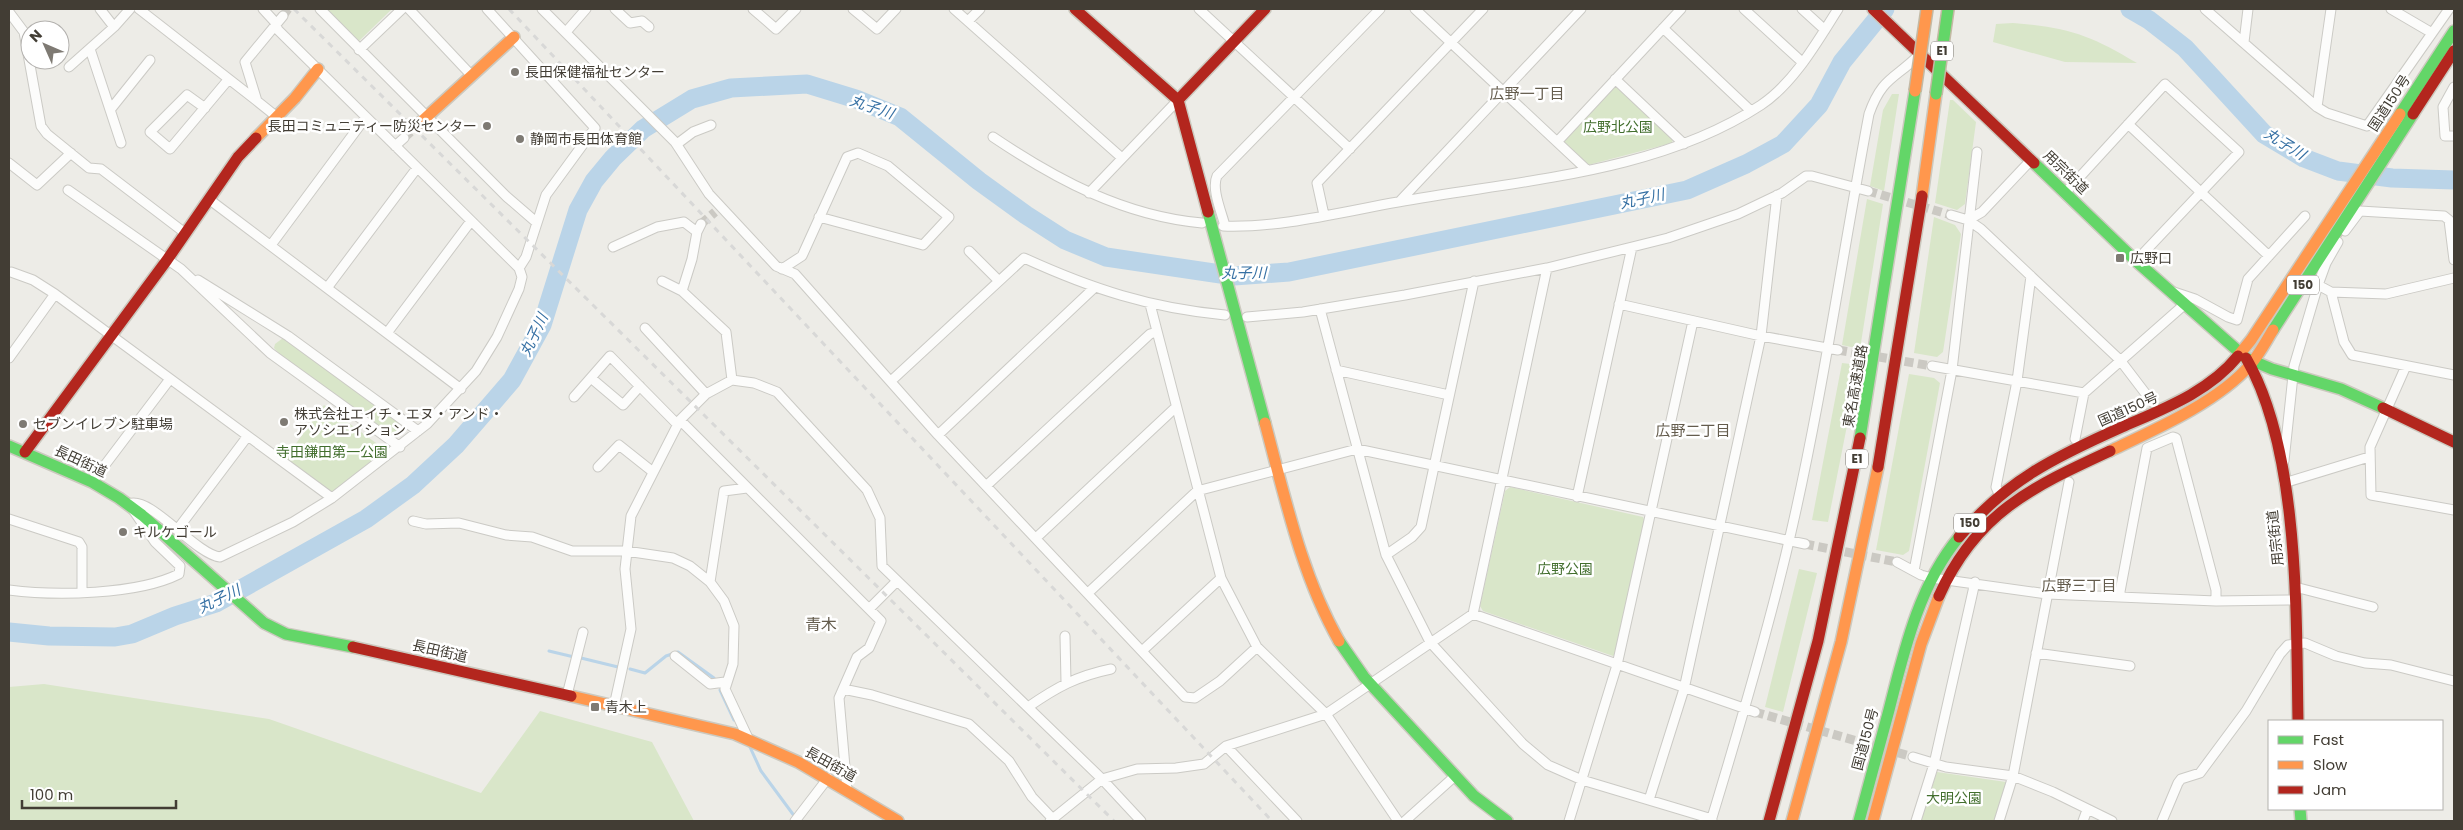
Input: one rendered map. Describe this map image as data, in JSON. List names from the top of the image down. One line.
{"streets":{"main road":["E1","国道150号","用宗街道","150","東名高速道路","長田街道"]},"crossings":[["国道150号","用宗街道"]],"districts":["広野一丁目","広野二丁目","広野三丁目","青木"],"water":["丸子川"],"parks":["広野北公園","寺田鎌田第一公園","広野公園","大明公園"],"places":{"other":["長田保健福祉センター","長田コミュニティー防災センター","静岡市長田体育館","株式会社エイチ・エヌ・アンド・ アソシエイション","セブンイレブン駐車場","キルケゴール"],"transit":["広野口","青木上"]},"legend":["Fast","Slow","Jam"],"scale_bar":"100 m","north":"top left"}
